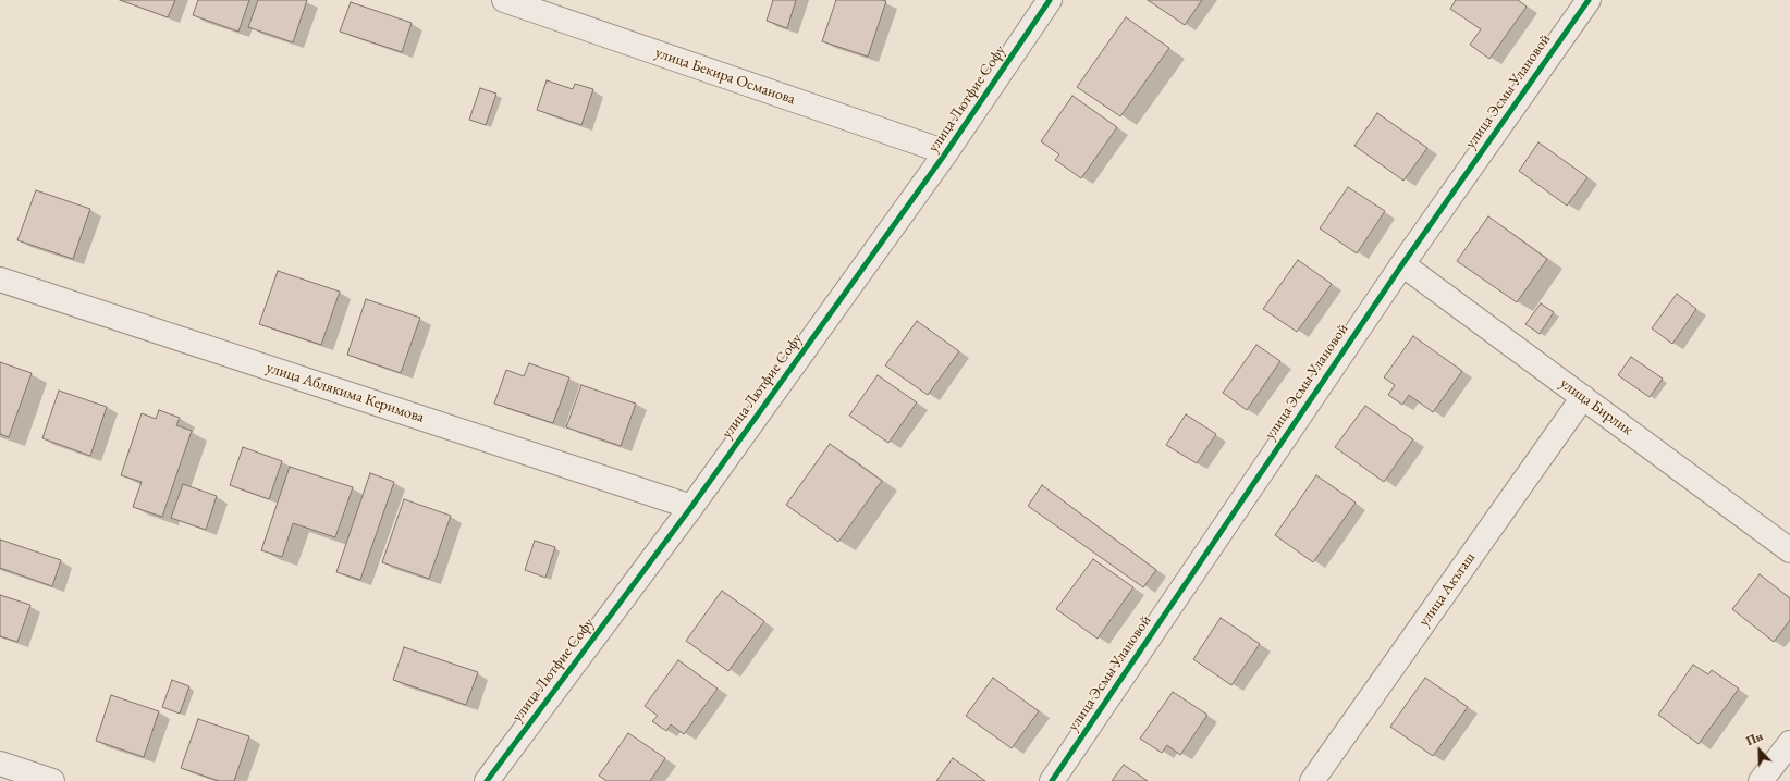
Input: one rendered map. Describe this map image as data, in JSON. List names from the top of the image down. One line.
{"streets":{"street":["улица Бекира Османова","улица Эсмы Улановой","улица Лютфие Софу","улица Аблякима Керимова","улица Бирлик","улица Акъташ"]},"crossings":[["улица Бекира Османова","улица Лютфие Софу"],["улица Эсмы Улановой","улица Бирлик"],["улица Лютфие Софу","улица Аблякима Керимова"],["улица Бирлик","улица Акъташ"]],"north":"top left"}
